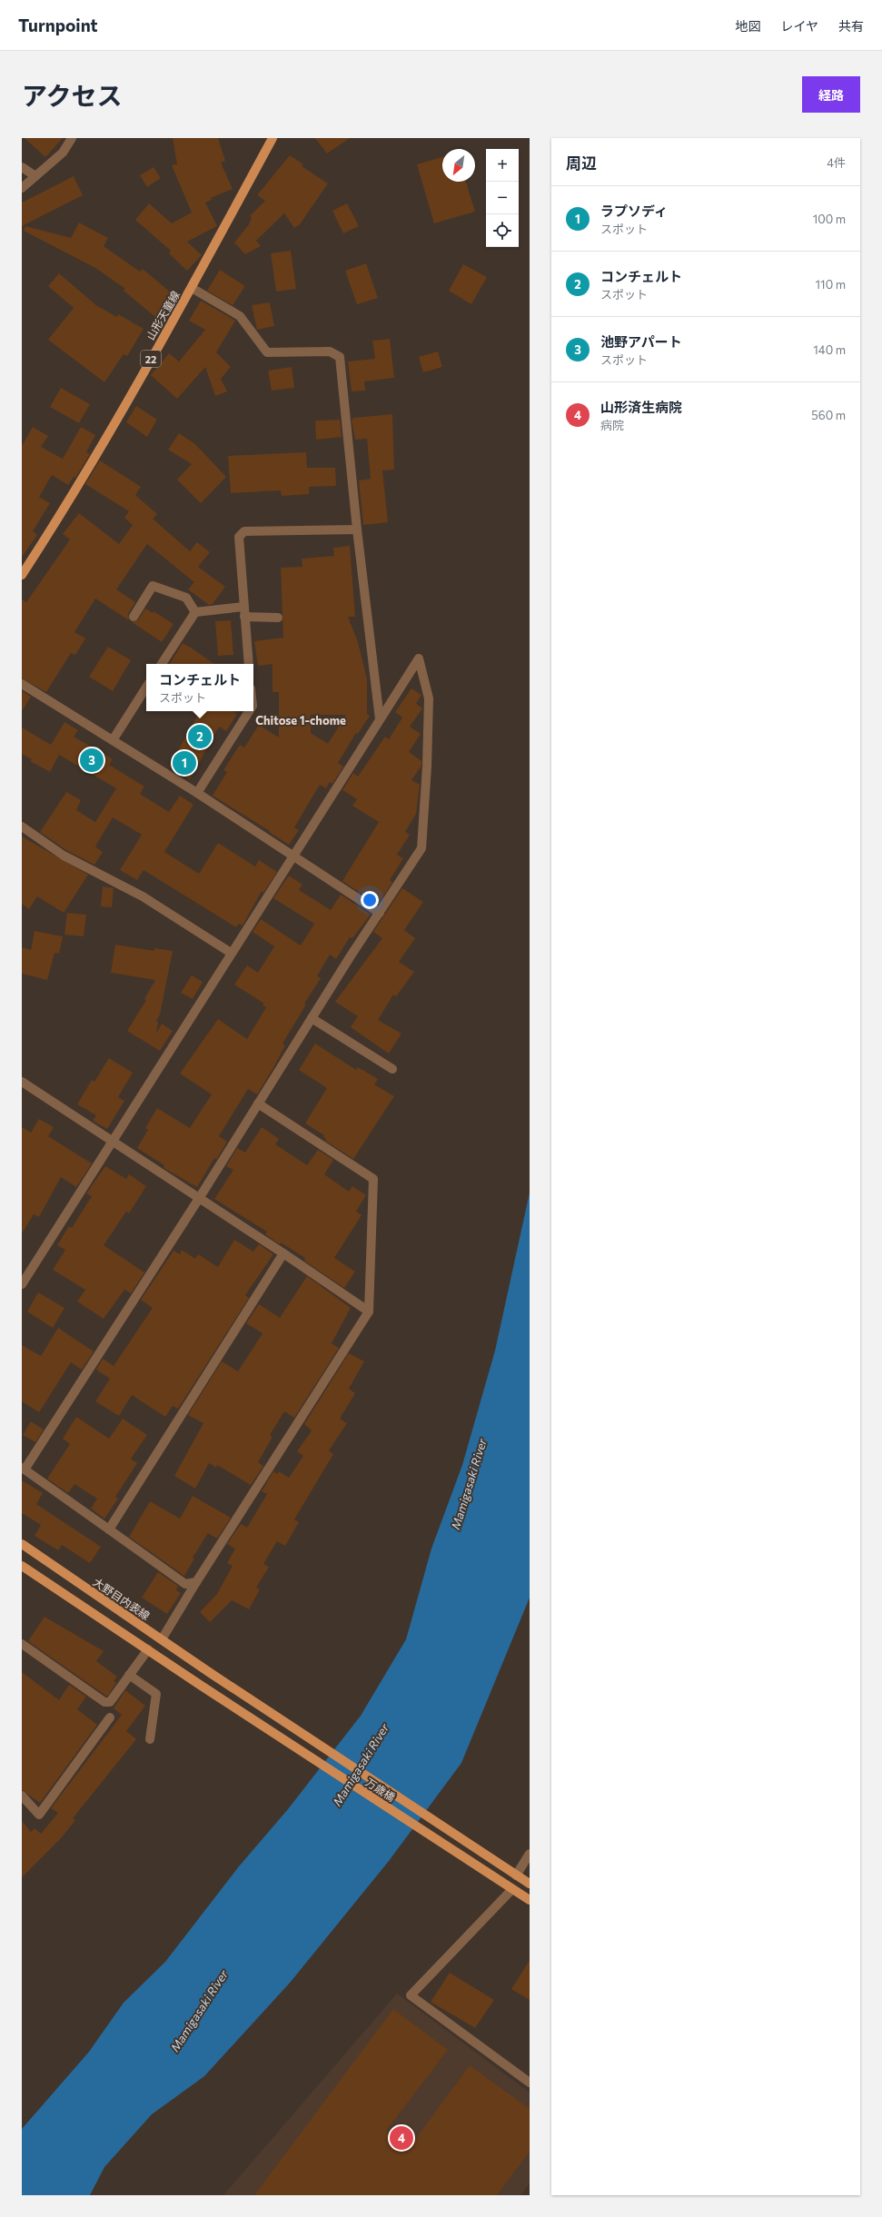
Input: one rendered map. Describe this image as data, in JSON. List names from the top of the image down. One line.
{"streets":{"main road":["山形天童線","22","大野目内表線","万歳橋"]},"crossings":[["大野目内表線","万歳橋"]],"districts":["Chitose 1-chome"],"water":["Mamigasaki River"],"north":"bottom left","page":{"header":"Turnpoint","nav":["地図","レイヤ","共有"],"title":"アクセス","buttons":"経路","heading":["周辺","4件"],"map_buttons":["+","−"],"list":[{"mark":"1","name":"ラプソディ","note":"スポット","value":"100 m"},{"mark":"2","name":"コンチェルト","note":"スポット","value":"110 m"},{"mark":"3","name":"池野アパート","note":"スポット","value":"140 m"},{"mark":"4","name":"山形済生病院","note":"病院","value":"560 m"}],"popup":["コンチェルト","スポット"],"pins":["2","3","1","4"]}}
